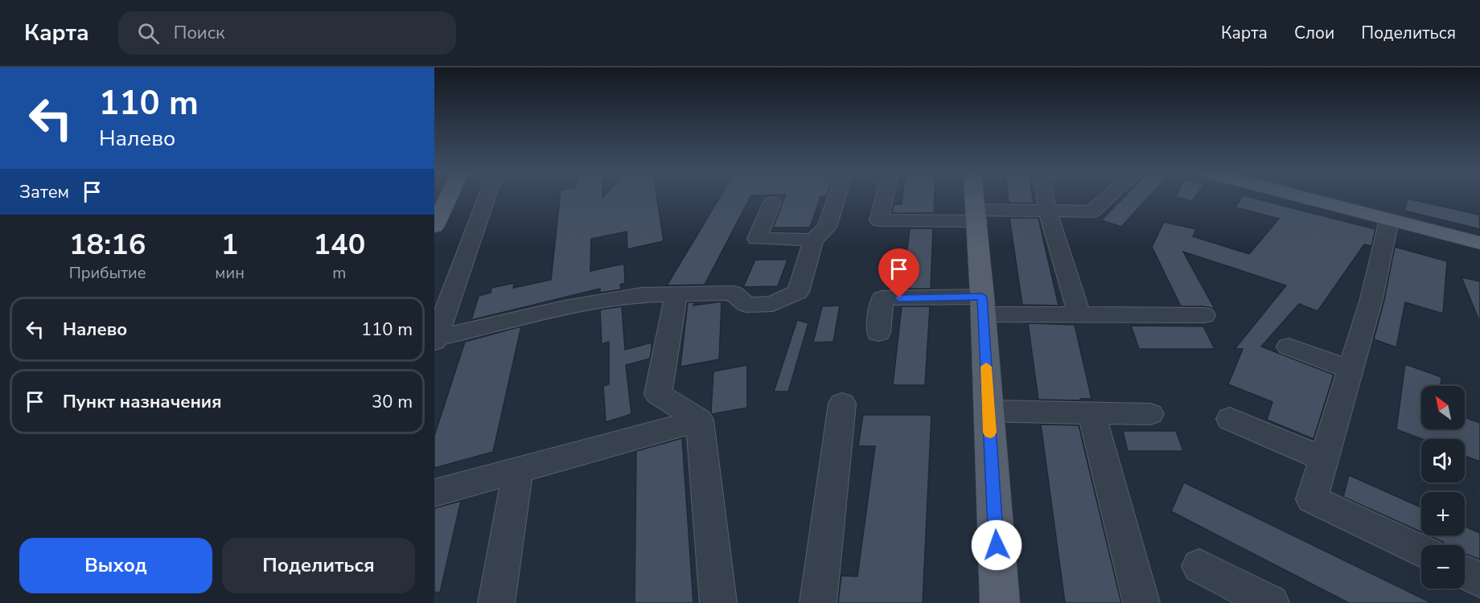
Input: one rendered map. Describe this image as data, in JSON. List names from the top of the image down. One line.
{"north":"top left","page":{"header":"Карта","search":"Поиск","nav":["Карта","Слои","Поделиться"],"turn":["110 m","Налево"],"then":"Затем","eta":["18:16","Прибытие","1","мин","140","m"],"list":[{"name":"Налево","value":"110 m"},{"name":"Пункт назначения","value":"30 m"}],"map_buttons":["+","−"],"buttons":["Выход","Поделиться"]}}
